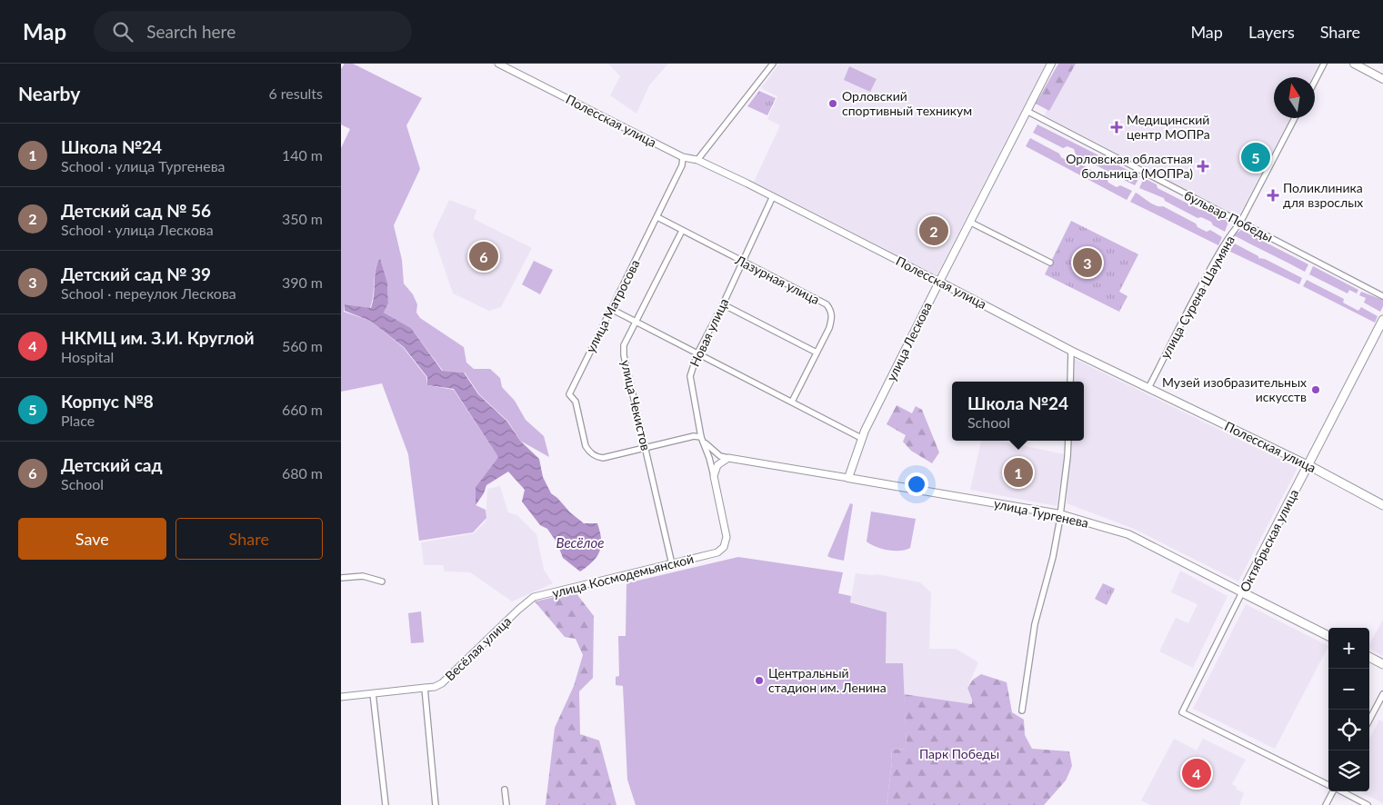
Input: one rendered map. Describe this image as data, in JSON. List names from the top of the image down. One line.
{"streets":{"main road":["Полесская улица","улица Лескова","улица Тургенева","Октябрьская улица"],"street":["бульвар Победы","Лазурная улица","улица Сурена Шаумяна","улица Матросова","Новая улица","улица Чекистов","улица Космодемьянской","Весёлая улица"]},"crossings":[["Полесская улица","улица Сурена Шаумяна"],["Полесская улица","улица Матросова"],["Полесская улица","Новая улица"],["Полесская улица","улица Лескова"],["Полесская улица","Октябрьская улица"],["бульвар Победы","улица Сурена Шаумяна"],["бульвар Победы","улица Лескова"],["Лазурная улица","улица Матросова"],["Лазурная улица","Новая улица"],["Лазурная улица","улица Чекистов"],["улица Матросова","улица Чекистов"],["Новая улица","улица Космодемьянской"],["улица Лескова","улица Тургенева"],["улица Чекистов","улица Космодемьянской"],["улица Тургенева","Октябрьская улица"],["улица Космодемьянской","Весёлая улица"]],"water":["Весёлое"],"parks":["Парк Победы"],"places":{"other":["Орловский спортивный техникум","Музей изобразительных искусств","Центральный стадион им. Ленина"],"health":["Медицинский центр МОПРа","Орловская областная больница (МОПРа)","Поликлиника для взрослых"]},"north":"top","page":{"header":"Map","search":"Search here","nav":["Map","Layers","Share"],"heading":["Nearby","6 results"],"list":[{"mark":"1","name":"Школа №24","note":"School · улица Тургенева","value":"140 m"},{"mark":"2","name":"Детский сад № 56","note":"School · улица Лескова","value":"350 m"},{"mark":"3","name":"Детский сад № 39","note":"School · переулок Лескова","value":"390 m"},{"mark":"4","name":"НКМЦ им. З.И. Круглой","note":"Hospital","value":"560 m"},{"mark":"5","name":"Корпус №8","note":"Place","value":"660 m"},{"mark":"6","name":"Детский сад","note":"School","value":"680 m"}],"pins":["5","2","6","3","1","4"],"popup":["Школа №24","School"],"buttons":["Save","Share"],"map_buttons":["+","−"]}}
